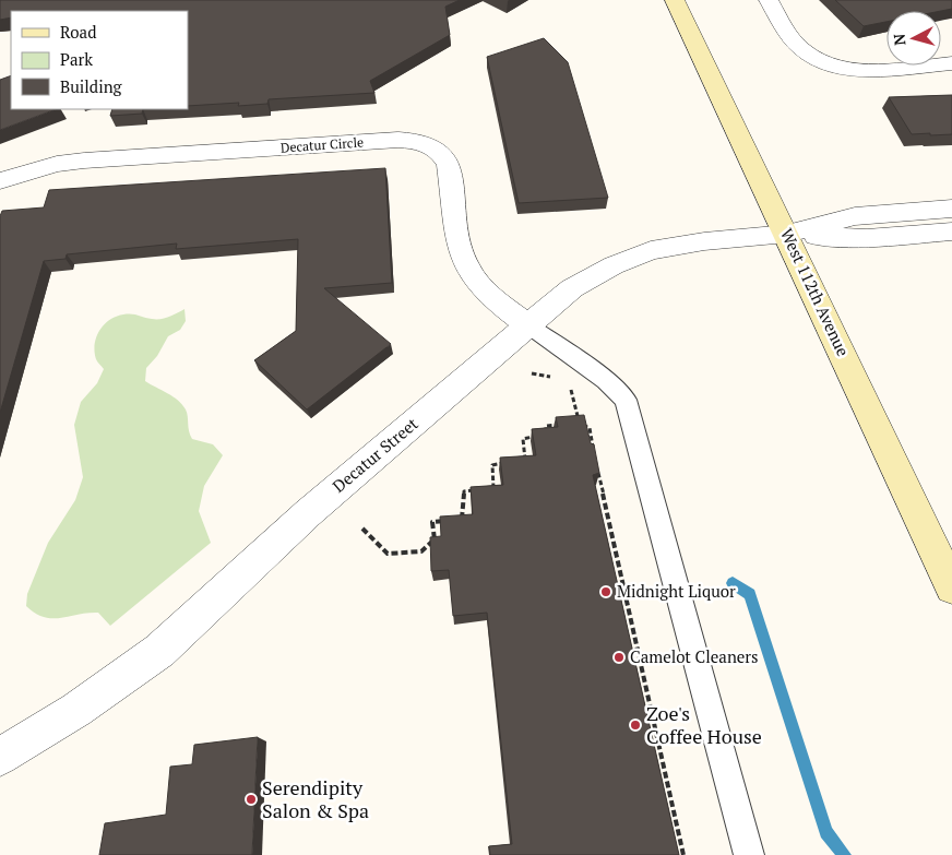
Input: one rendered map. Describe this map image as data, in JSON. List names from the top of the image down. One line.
{"streets":{"main road":["West 112th Avenue"],"street":["Decatur Circle","Decatur Street"]},"crossings":[["Decatur Circle","Decatur Street"],["West 112th Avenue","Decatur Street"]],"places":["Midnight Liquor","Camelot Cleaners","Zoe's Coffee House","Serendipity Salon & Spa"],"legend":["Road","Park","Building"],"north":"left"}
